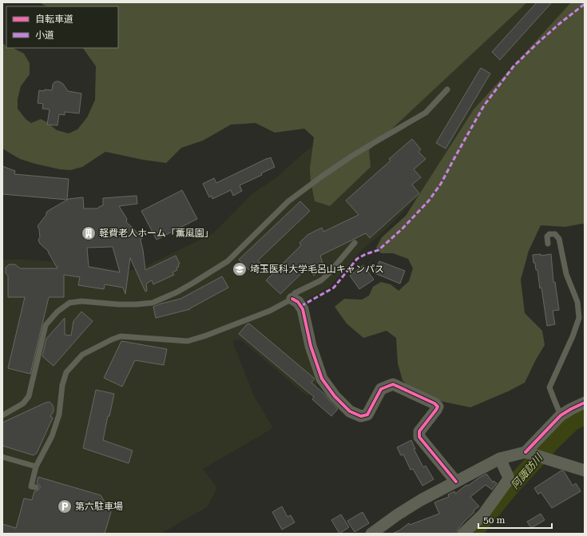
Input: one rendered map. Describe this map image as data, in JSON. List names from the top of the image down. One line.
{"water":["阿諏訪川"],"places":{"building":["軽費老人ホーム「薫風園」"],"school or university":["埼玉医科大学毛呂山キャンパス"],"parking":["第六駐車場"]},"legend":["自転車道","小道"],"scale_bar":"50 m"}
